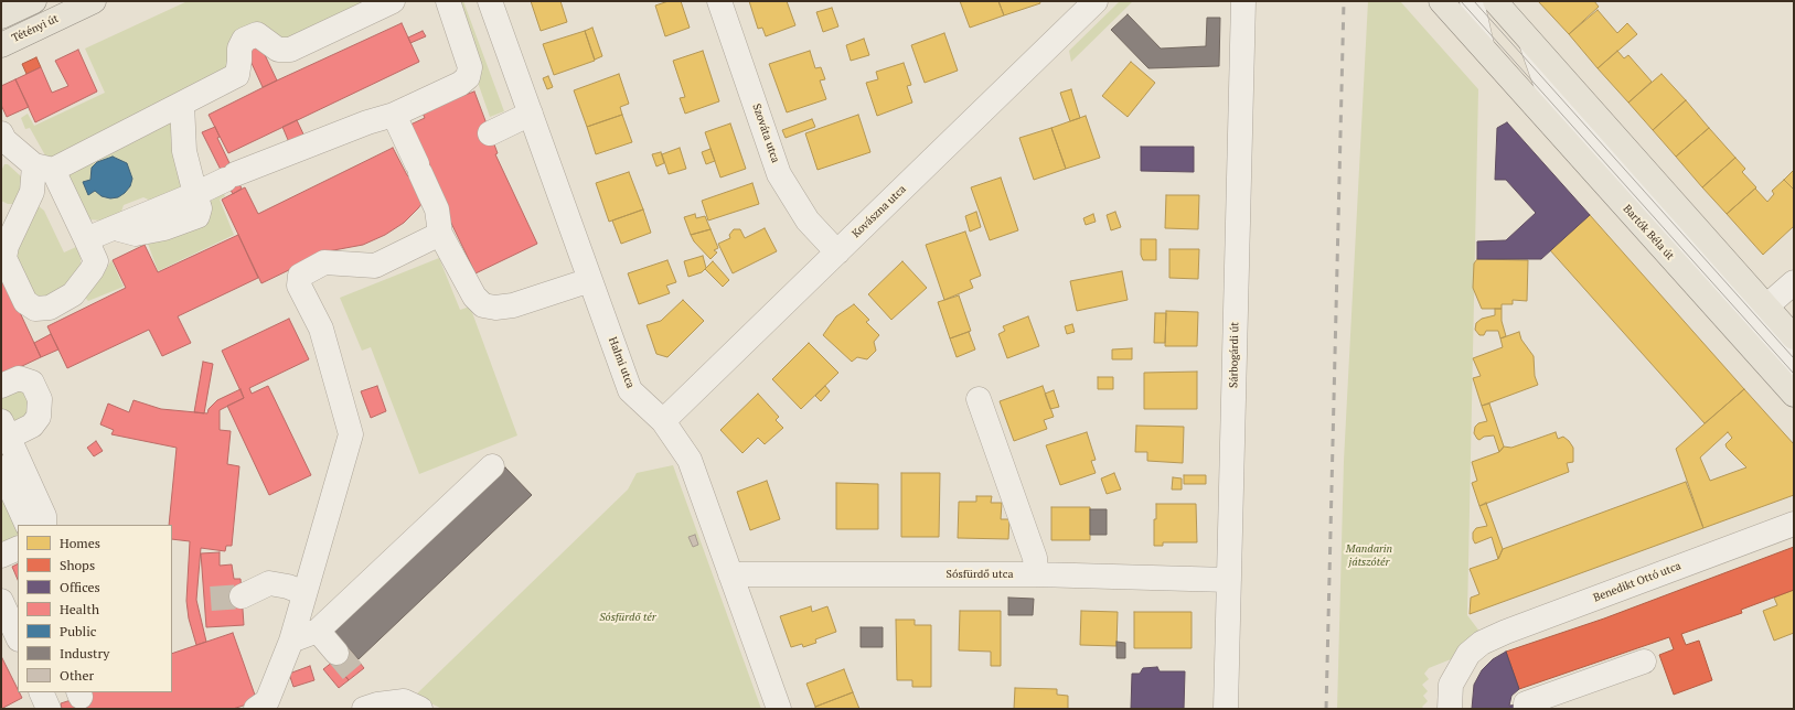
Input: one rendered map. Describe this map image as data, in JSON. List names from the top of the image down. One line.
{"streets":{"main road":["Tétényi út","Bartók Béla út"],"street":["Szováta utca","Kovászna utca","Sárbogárdi út","Halmi utca","Sósfürdő utca","Benedikt Ottó utca"]},"crossings":[["Szováta utca","Kovászna utca"],["Kovászna utca","Halmi utca"],["Sárbogárdi út","Sósfürdő utca"],["Halmi utca","Sósfürdő utca"]],"parks":["Mandarin játszótér","Sósfürdő tér"],"legend":["Homes","Shops","Offices","Health","Public","Industry","Other"]}
